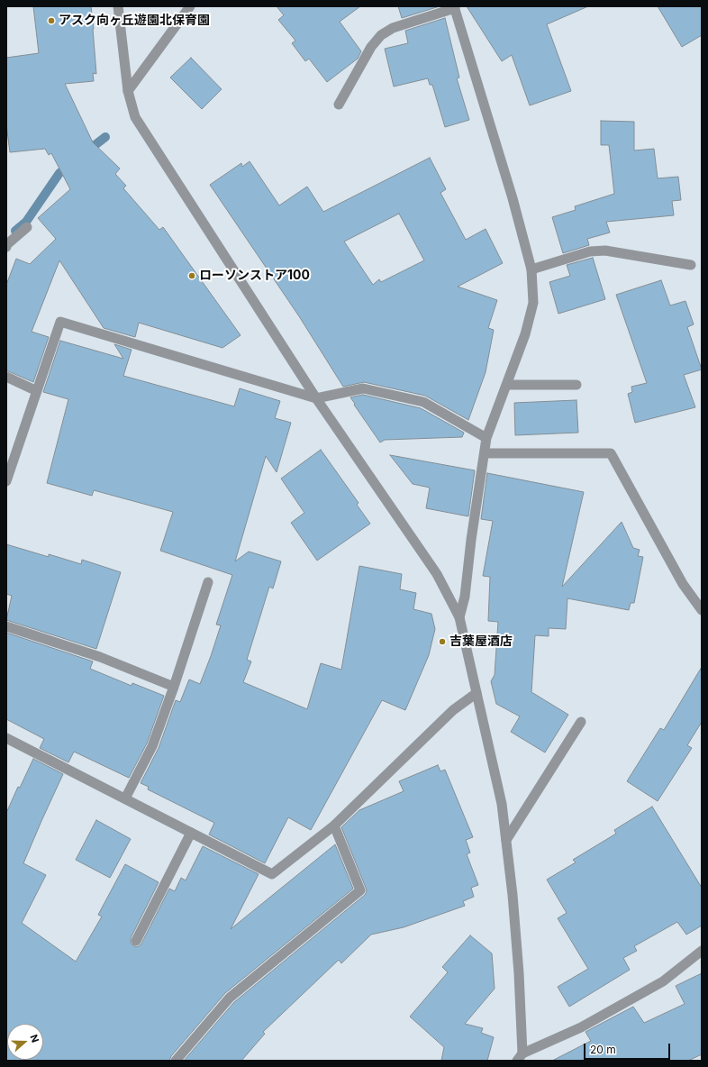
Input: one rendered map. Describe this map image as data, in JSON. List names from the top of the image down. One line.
{"places":["アスク向ヶ丘遊園北保育園","ローソンストア100","吉葉屋酒店"],"scale_bar":"20 m","north":"right"}
